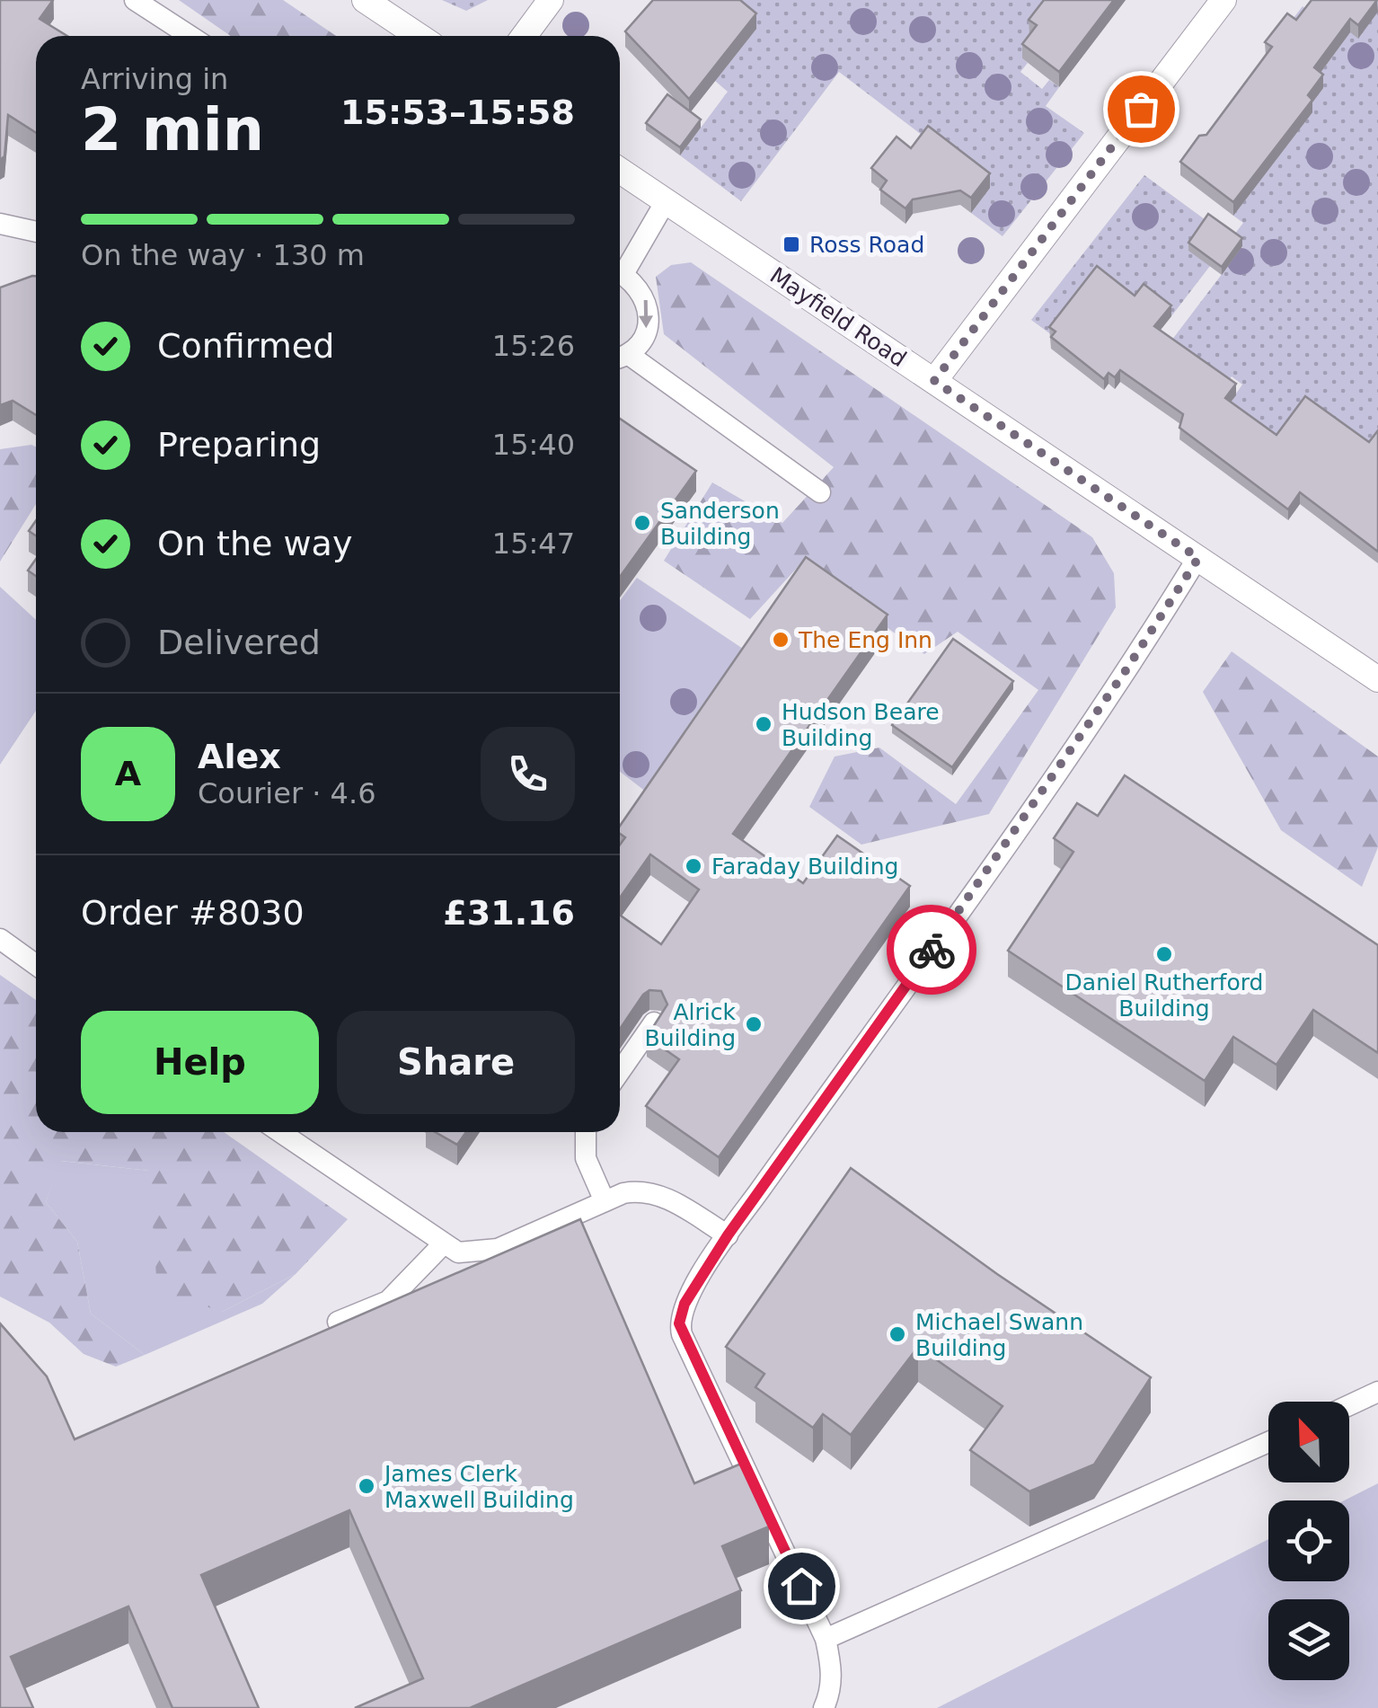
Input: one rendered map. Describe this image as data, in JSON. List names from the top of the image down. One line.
{"streets":{"street":["Mayfield Road"]},"places":{"transit":["Ross Road"],"other":["Sanderson Building","The Eng Inn","Hudson Beare Building","Faraday Building","Daniel Rutherford Building","Alrick Building","Michael Swann Building","James Clerk Maxwell Building"]},"north":"top left","page":{"heading":["2 min","Arriving in","15:53–15:58"],"panel":["Alex","Courier · 4.6","Order #8030","£31.16"],"bar":"On the way · 130 m","list":[["Confirmed","15:26"],["Preparing","15:40"],["On the way","15:47"],"Delivered"],"round":"A","buttons":["Help","Share"]}}
